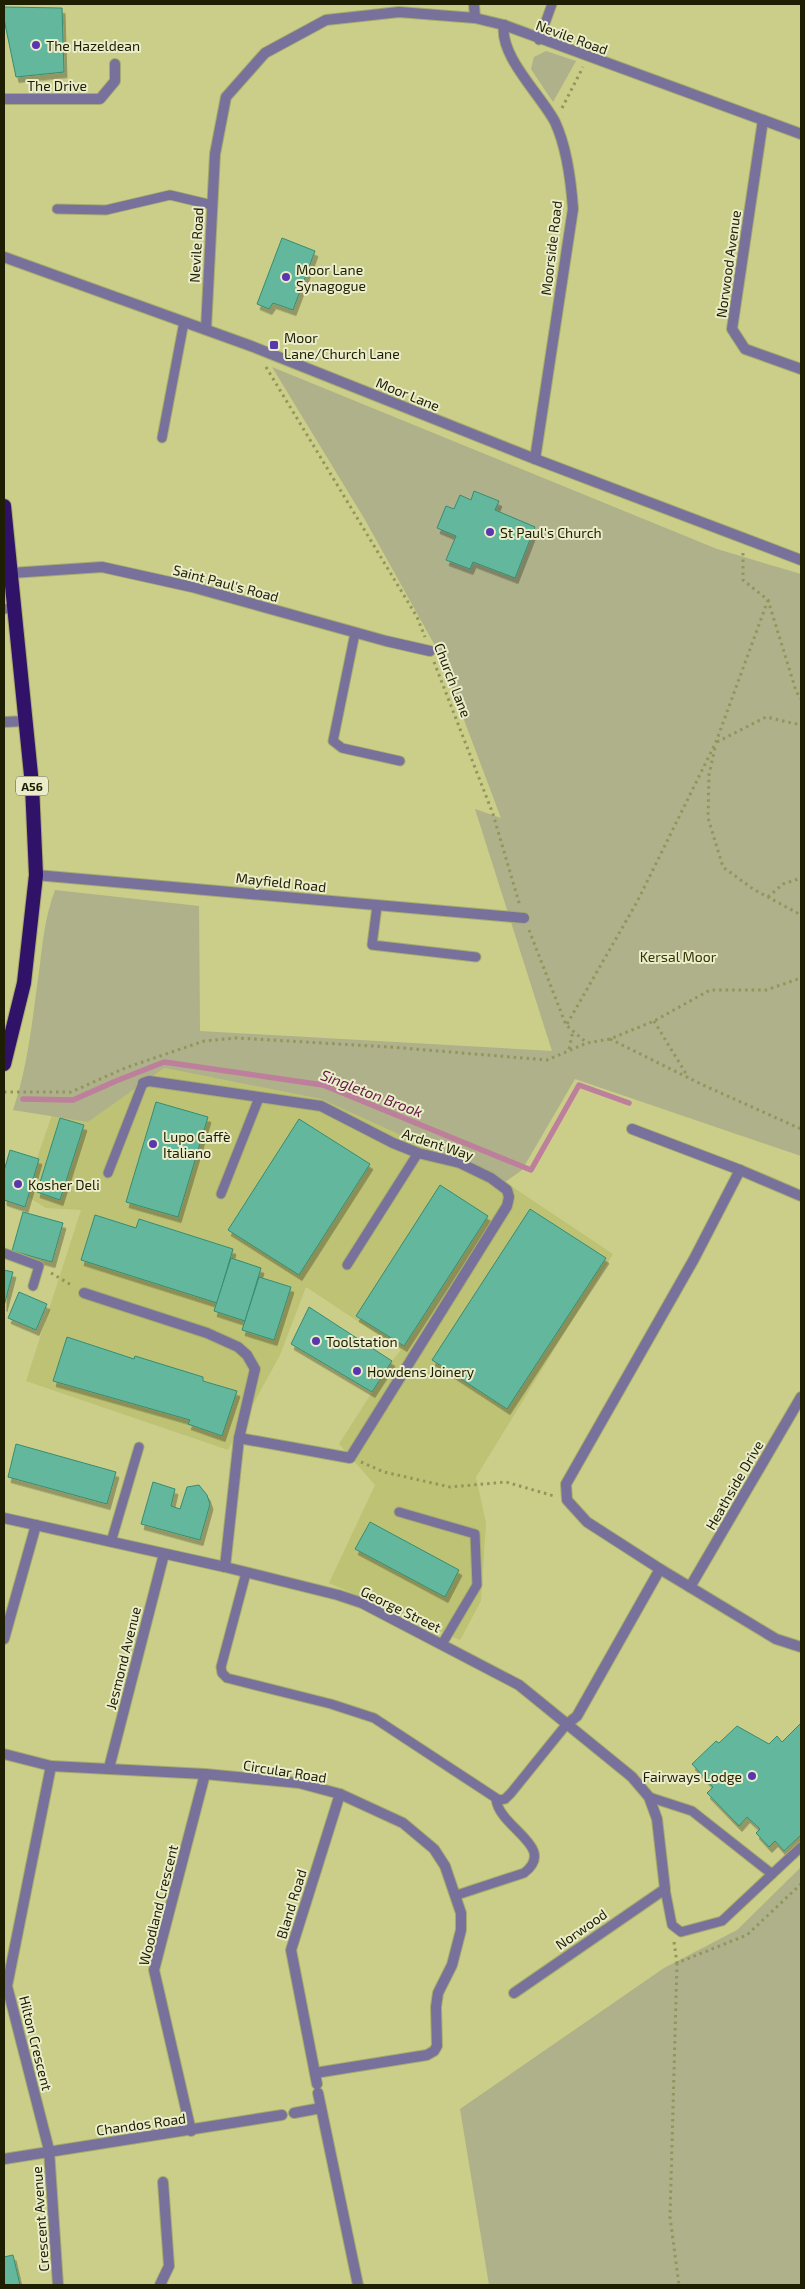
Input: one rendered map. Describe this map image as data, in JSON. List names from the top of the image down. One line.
{"streets":{"highway":["A56"],"street":["Nevile Road","The Drive","Moorside Road","Norwood Avenue","Moor Lane","Saint Paul's Road","Mayfield Road","Ardent Way","Heathside Drive","George Street","Jesmond Avenue","Circular Road","Bland Road","Woodland Crescent","Norwood","Hilton Crescent","Chandos Road","Crescent Avenue"],"path":["Church Lane"]},"crossings":[["Nevile Road","Moorside Road"],["Nevile Road","Norwood Avenue"],["Nevile Road","Moor Lane"],["Moorside Road","Moor Lane"],["Moor Lane","Church Lane"],["Saint Paul's Road","Church Lane"],["Saint Paul's Road","A56"],["Church Lane","Mayfield Road"],["A56","Mayfield Road"],["George Street","Jesmond Avenue"],["George Street","Norwood"],["Jesmond Avenue","Circular Road"],["Circular Road","Bland Road"],["Circular Road","Woodland Crescent"],["Circular Road","Hilton Crescent"],["Woodland Crescent","Chandos Road"],["Hilton Crescent","Chandos Road"],["Hilton Crescent","Crescent Avenue"],["Chandos Road","Crescent Avenue"]],"water":["Singleton Brook"],"parks":["Kersal Moor"],"places":{"other":["The Hazeldean","Moor Lane Synagogue","St Paul's Church","Lupo Caffè Italiano","Kosher Deli","Toolstation","Howdens Joinery","Fairways Lodge"],"transit":["Moor Lane/Church Lane"]}}
